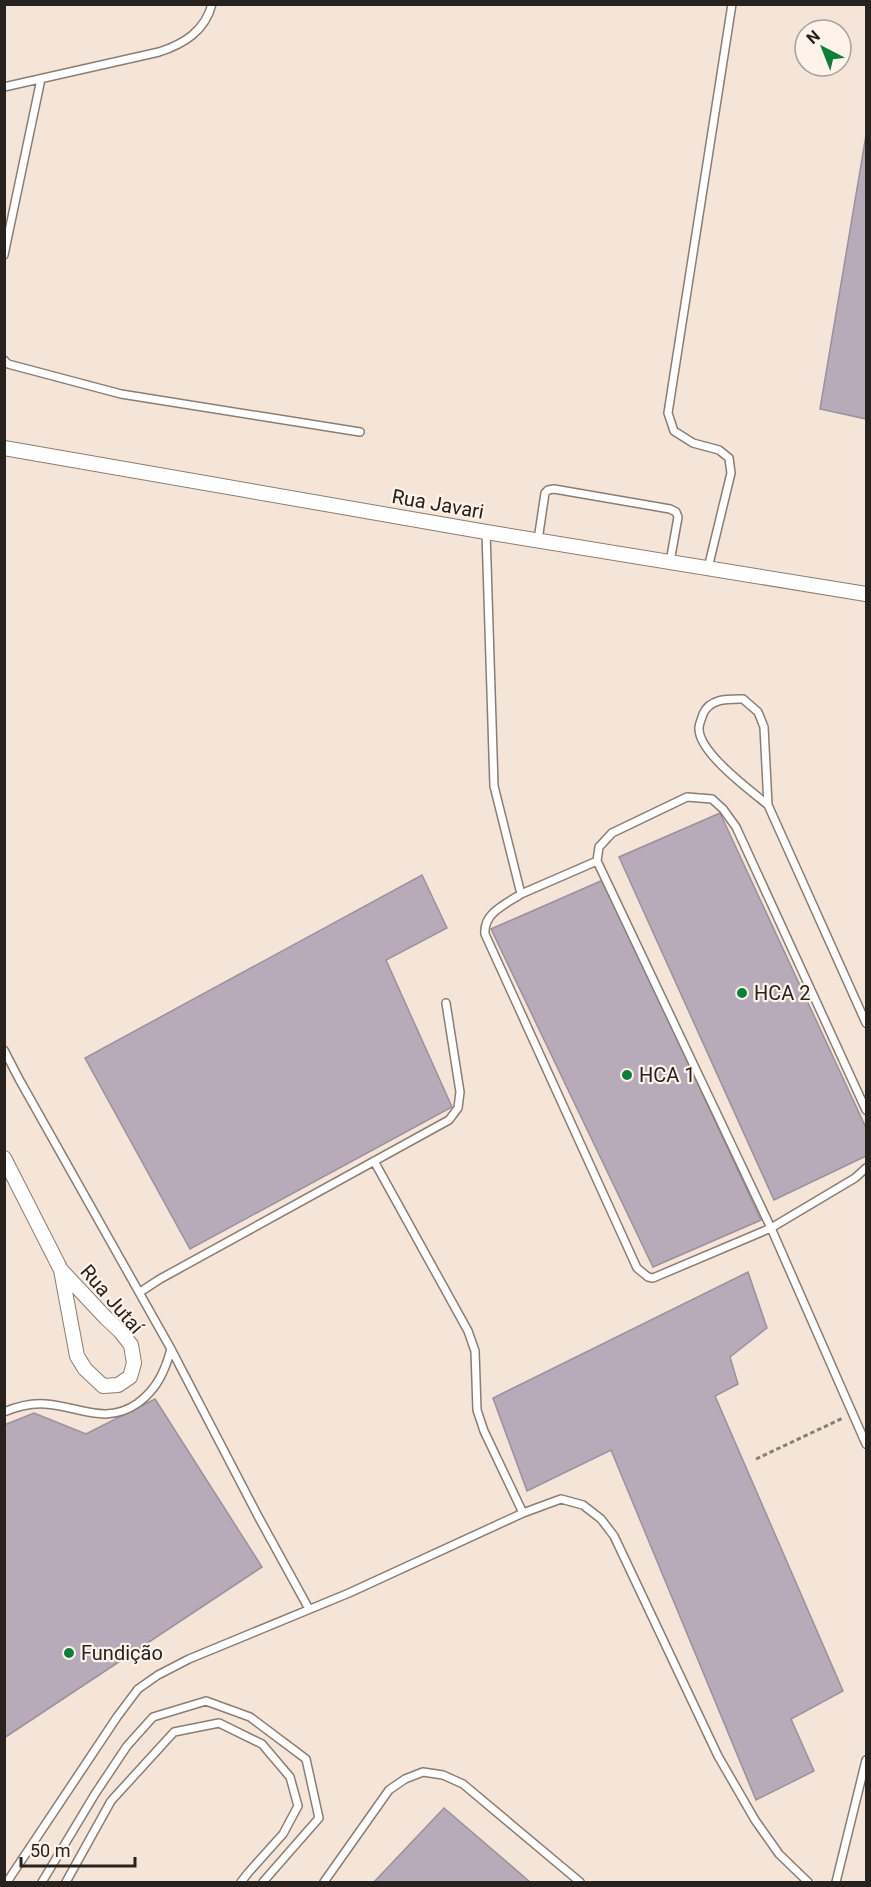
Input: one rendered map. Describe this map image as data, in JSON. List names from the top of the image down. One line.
{"streets":{"street":["Rua Javari","Rua Jutaí"]},"places":["HCA 2","HCA 1","Fundição"],"scale_bar":"50 m","north":"top left"}
